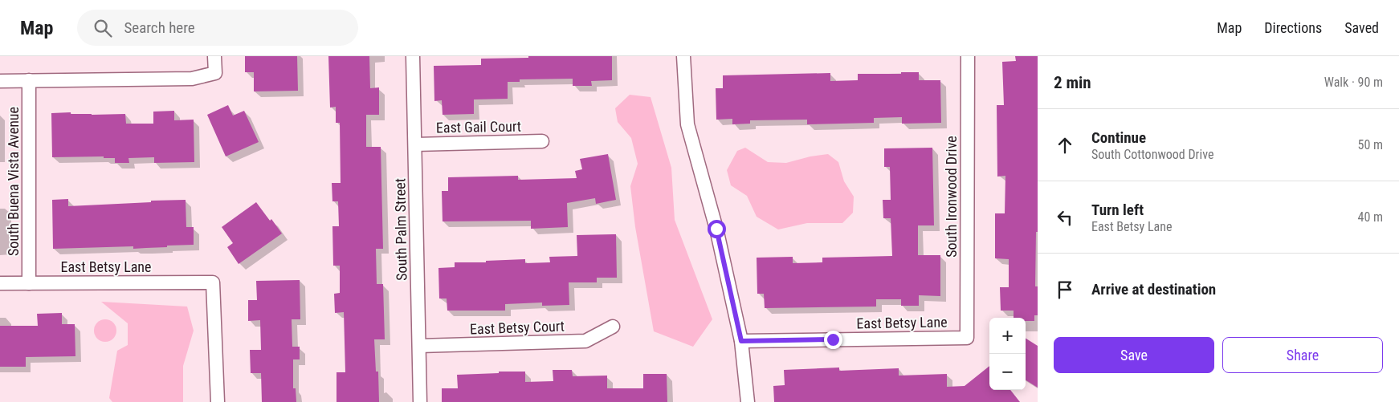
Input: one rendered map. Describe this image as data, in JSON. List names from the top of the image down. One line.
{"streets":{"street":["East Gail Court","South Buena Vista Avenue","South Ironwood Drive","South Palm Street","East Betsy Lane","East Betsy Court"]},"crossings":[["East Gail Court","South Palm Street"],["South Buena Vista Avenue","East Betsy Lane"],["South Ironwood Drive","East Betsy Lane"],["South Palm Street","East Betsy Court"]],"page":{"header":"Map","search":"Search here","nav":["Map","Directions","Saved"],"heading":["2 min","Walk · 90 m"],"list":[["Continue","South Cottonwood Drive","50 m"],["Turn left","East Betsy Lane","40 m"],"Arrive at destination"],"map_buttons":["+","−"],"buttons":["Save","Share"]}}
